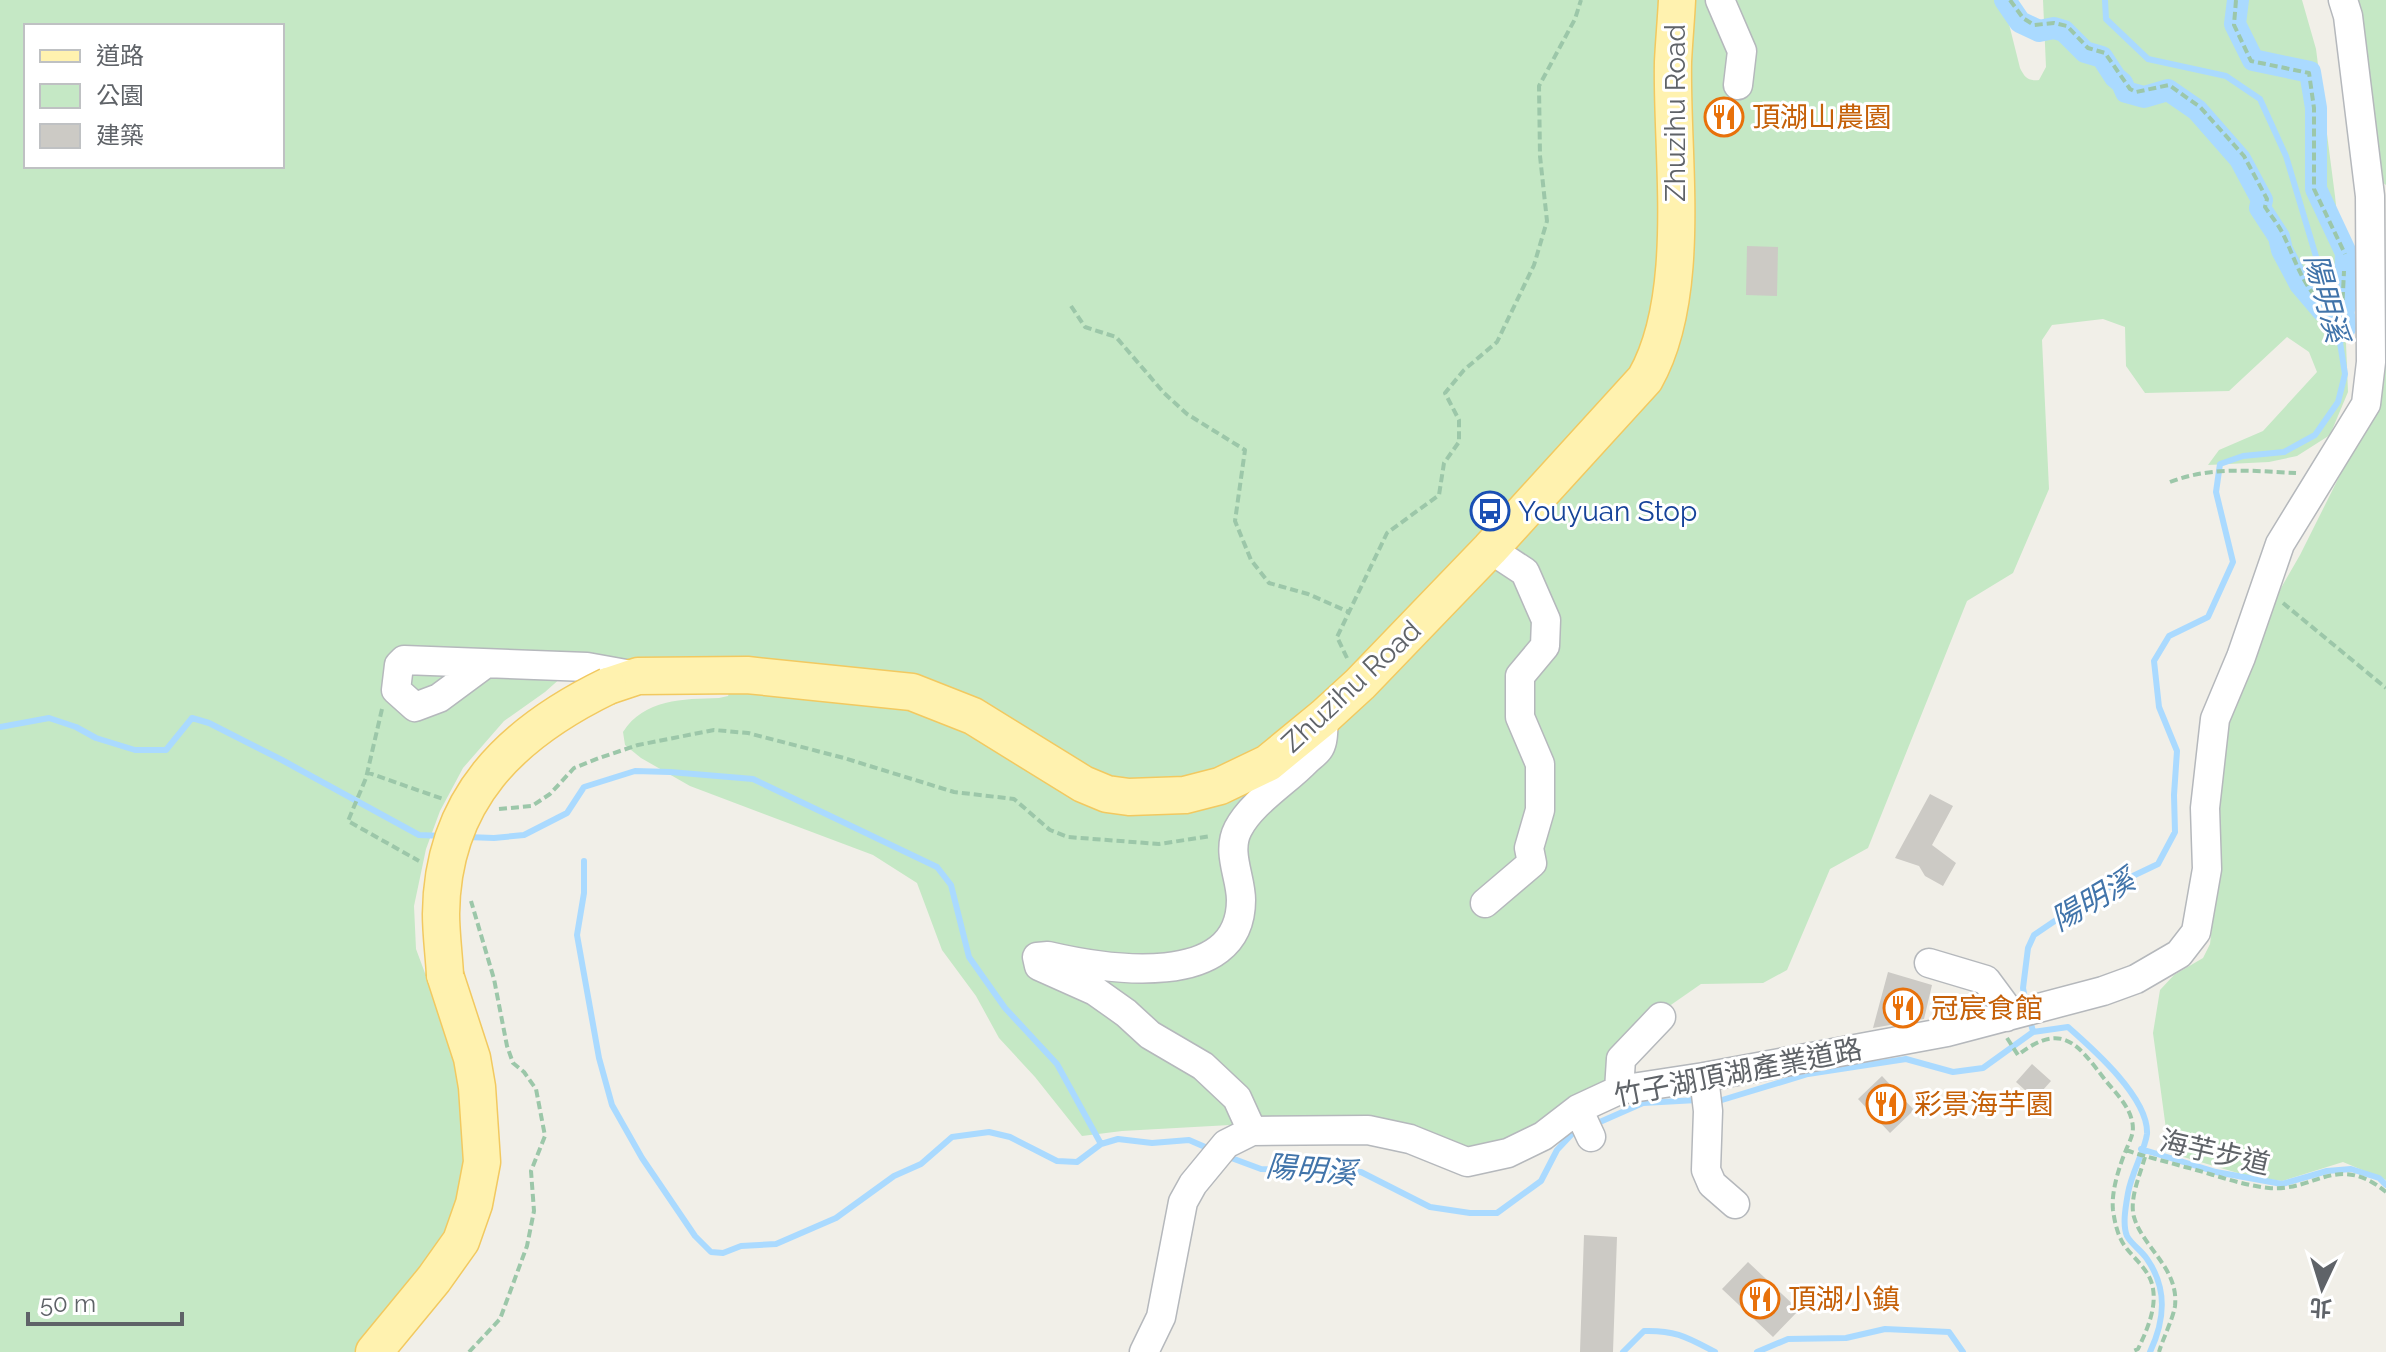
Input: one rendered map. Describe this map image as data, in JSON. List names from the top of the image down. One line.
{"streets":{"main road":["Zhuzihu Road"],"street":["竹子湖頂湖產業道路"],"path":["海芋步道"]},"crossings":[["竹子湖頂湖產業道路","海芋步道"]],"water":["陽明溪"],"places":{"restaurant":["頂湖山農園","冠宸食館","彩景海芋園","頂湖小鎮"],"bus stop":["Youyuan Stop"]},"legend":["道路","公園","建築"],"scale_bar":"50 m","north":"bottom"}
